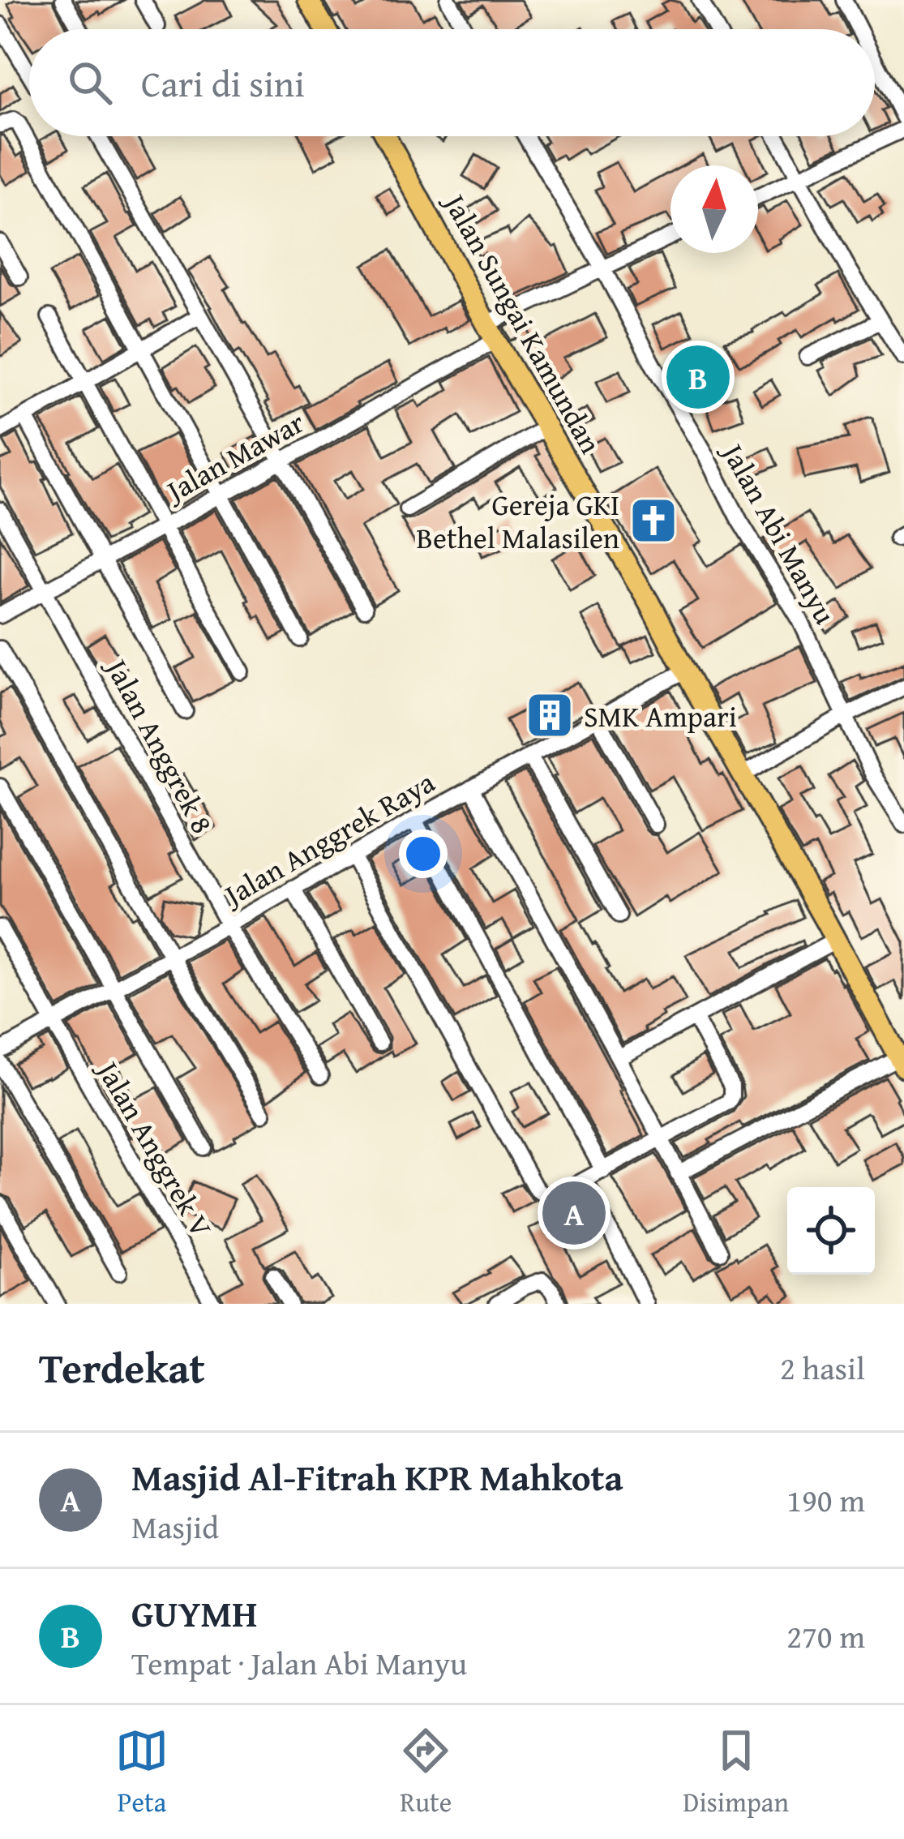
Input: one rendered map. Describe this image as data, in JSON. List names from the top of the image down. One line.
{"streets":{"main road":["Jalan Sungai Kamundan"],"street":["Jalan Mawar","Jalan Abi Manyu","Jalan Anggrek 8","Jalan Anggrek Raya","Jalan Anggrek V"]},"crossings":[["Jalan Sungai Kamundan","Jalan Mawar"],["Jalan Sungai Kamundan","Jalan Anggrek Raya"],["Jalan Mawar","Jalan Abi Manyu"],["Jalan Mawar","Jalan Anggrek 8"],["Jalan Anggrek 8","Jalan Anggrek Raya"],["Jalan Anggrek Raya","Jalan Anggrek V"]],"places":{"church":["Gereja GKI Bethel Malasilen"],"building":["SMK Ampari"]},"north":"top","page":{"search":"Cari di sini","pins":["B","A"],"heading":["Terdekat","2 hasil"],"list":[{"mark":"A","name":"Masjid Al-Fitrah KPR Mahkota","note":"Masjid","value":"190 m"},{"mark":"B","name":"GUYMH","note":"Tempat · Jalan Abi Manyu","value":"270 m"}],"nav":["Peta","Rute","Disimpan"]}}
